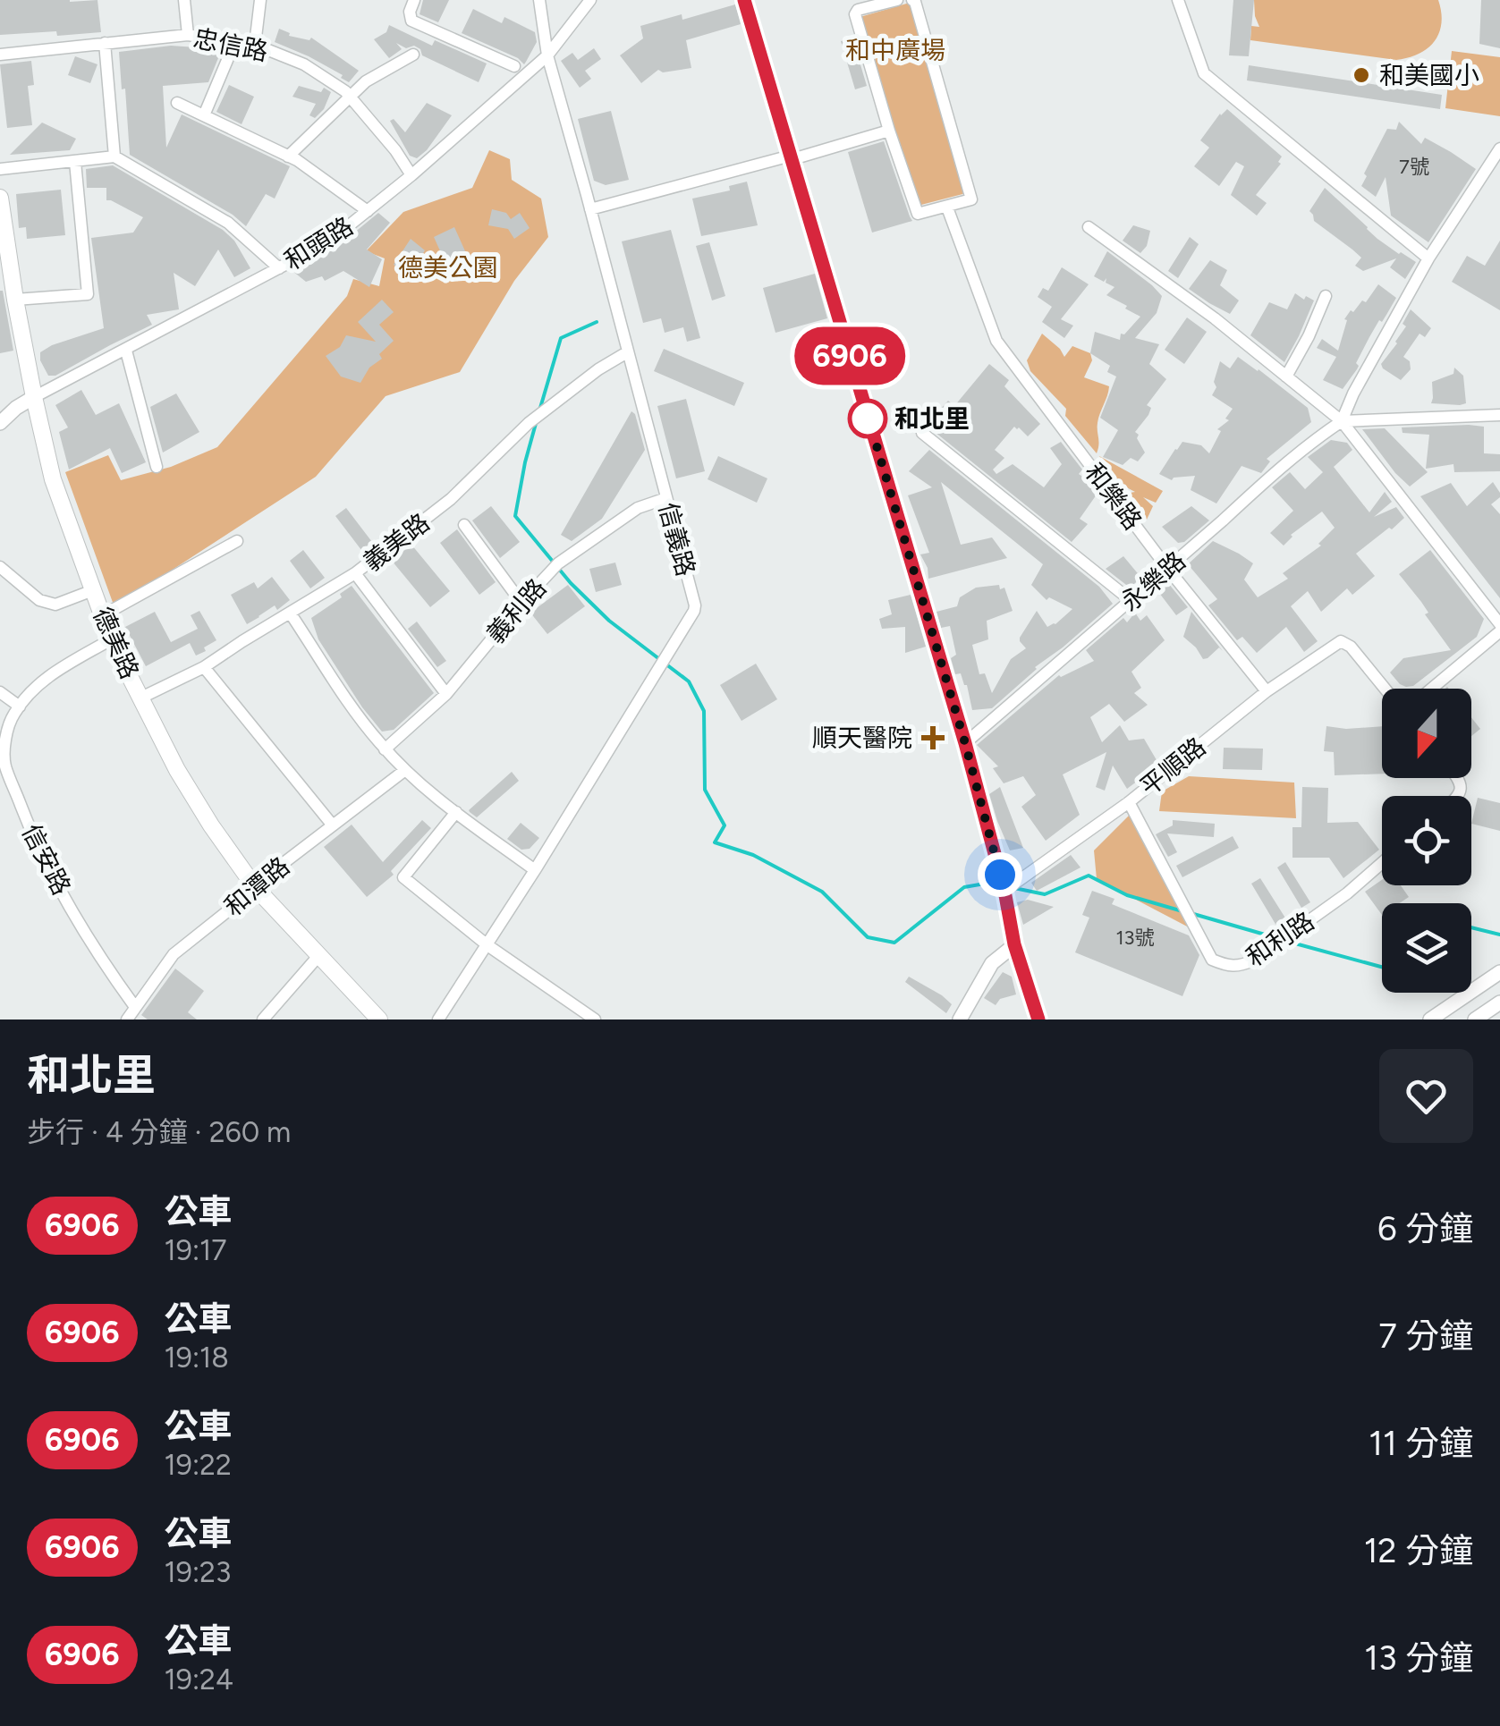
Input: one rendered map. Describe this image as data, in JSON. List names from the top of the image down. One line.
{"streets":{"main road":["德美路"],"street":["忠信路","和頭路","和樂路","信義路","義美路","永樂路","義利路","平順路","信安路","和潭路","和利路"]},"crossings":[["忠信路","和頭路"],["和頭路","信義路"],["和頭路","德美路"],["和樂路","永樂路"],["和樂路","平順路"],["信義路","義美路"],["信義路","義利路"],["義美路","德美路"],["德美路","信安路"],["德美路","和潭路"],["平順路","和利路"],["信安路","和潭路"]],"parks":["和中廣場","德美公園"],"places":{"other":["和美國小","和北里"],"health":["順天醫院"]},"lines":["bus line 6906"],"house_numbers":["7號","13號"],"north":"bottom","page":{"on_map":"6906","heading":["和北里","步行 · 4 分鐘 · 260 m"],"list":[{"mark":"6906","name":"公車","note":"19:17","value":"6 分鐘"},{"mark":"6906","name":"公車","note":"19:18","value":"7 分鐘"},{"mark":"6906","name":"公車","note":"19:22","value":"11 分鐘"},{"mark":"6906","name":"公車","note":"19:23","value":"12 分鐘"},{"mark":"6906","name":"公車","note":"19:24","value":"13 分鐘"}]}}
